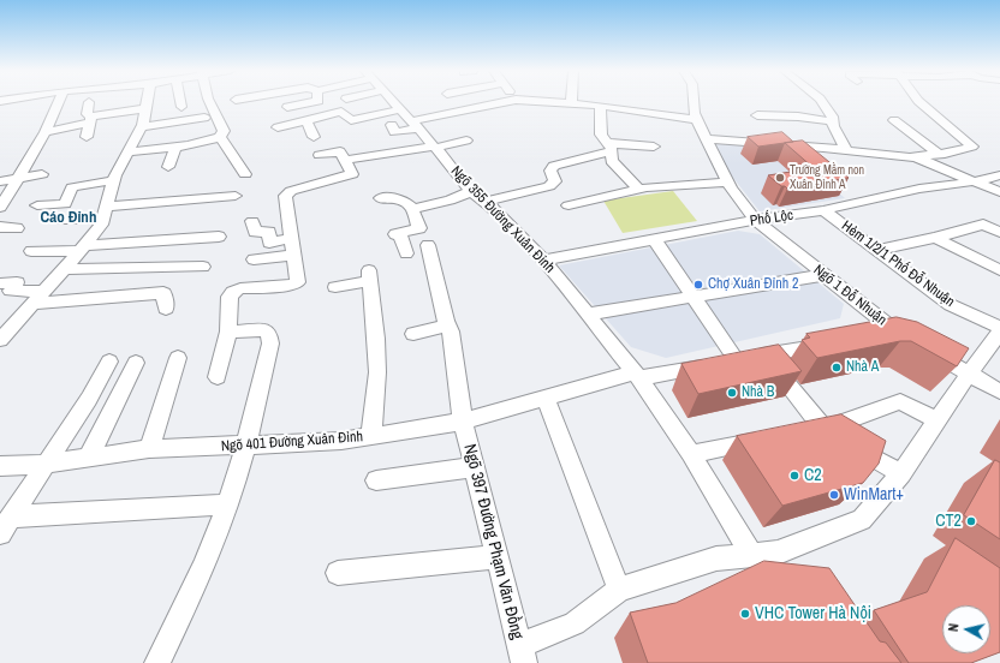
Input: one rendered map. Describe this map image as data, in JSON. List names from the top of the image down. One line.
{"streets":{"street":["Phố Lộc","Ngõ 355 Đường Xuân Đỉnh","Hẻm 1/2/1 Phố Đỗ Nhuận","Ngõ 1 Đỗ Nhuận","Ngõ 401 Đường Xuân Đỉnh","Ngõ 397 Đường Phạm Văn Đồng"]},"crossings":[["Phố Lộc","Ngõ 355 Đường Xuân Đỉnh"],["Phố Lộc","Hẻm 1/2/1 Phố Đỗ Nhuận"],["Phố Lộc","Ngõ 1 Đỗ Nhuận"],["Ngõ 355 Đường Xuân Đỉnh","Ngõ 401 Đường Xuân Đỉnh"],["Ngõ 401 Đường Xuân Đỉnh","Ngõ 397 Đường Phạm Văn Đồng"]],"districts":["Cáo Đỉnh"],"places":["Trường Mầm non Xuân Đỉnh A","Chợ Xuân Đỉnh 2","Nhà A","Nhà B","C2","WinMart+","CT2","VHC Tower Hà Nội"],"north":"left"}
